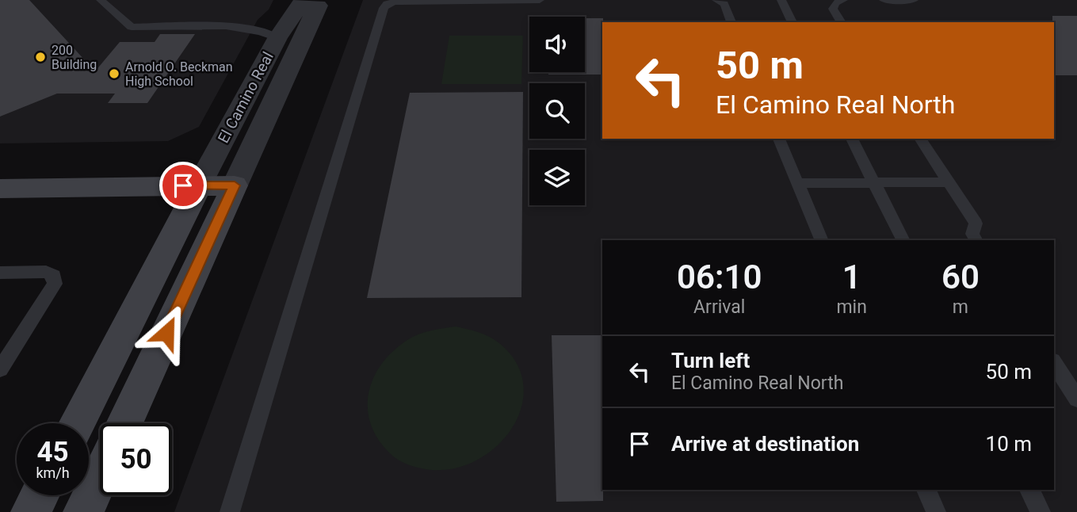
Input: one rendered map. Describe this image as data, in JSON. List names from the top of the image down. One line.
{"streets":{"main road":["El Camino Real"]},"places":["200 Building","Arnold O. Beckman High School"],"page":{"turn":["50 m","El Camino Real North"],"eta":["06:10","Arrival","1","min","60","m"],"list":[{"name":"Turn left","note":"El Camino Real North","value":"50 m"},{"name":"Arrive at destination","value":"10 m"}],"speed":"45 km/h","limit":"50"}}
